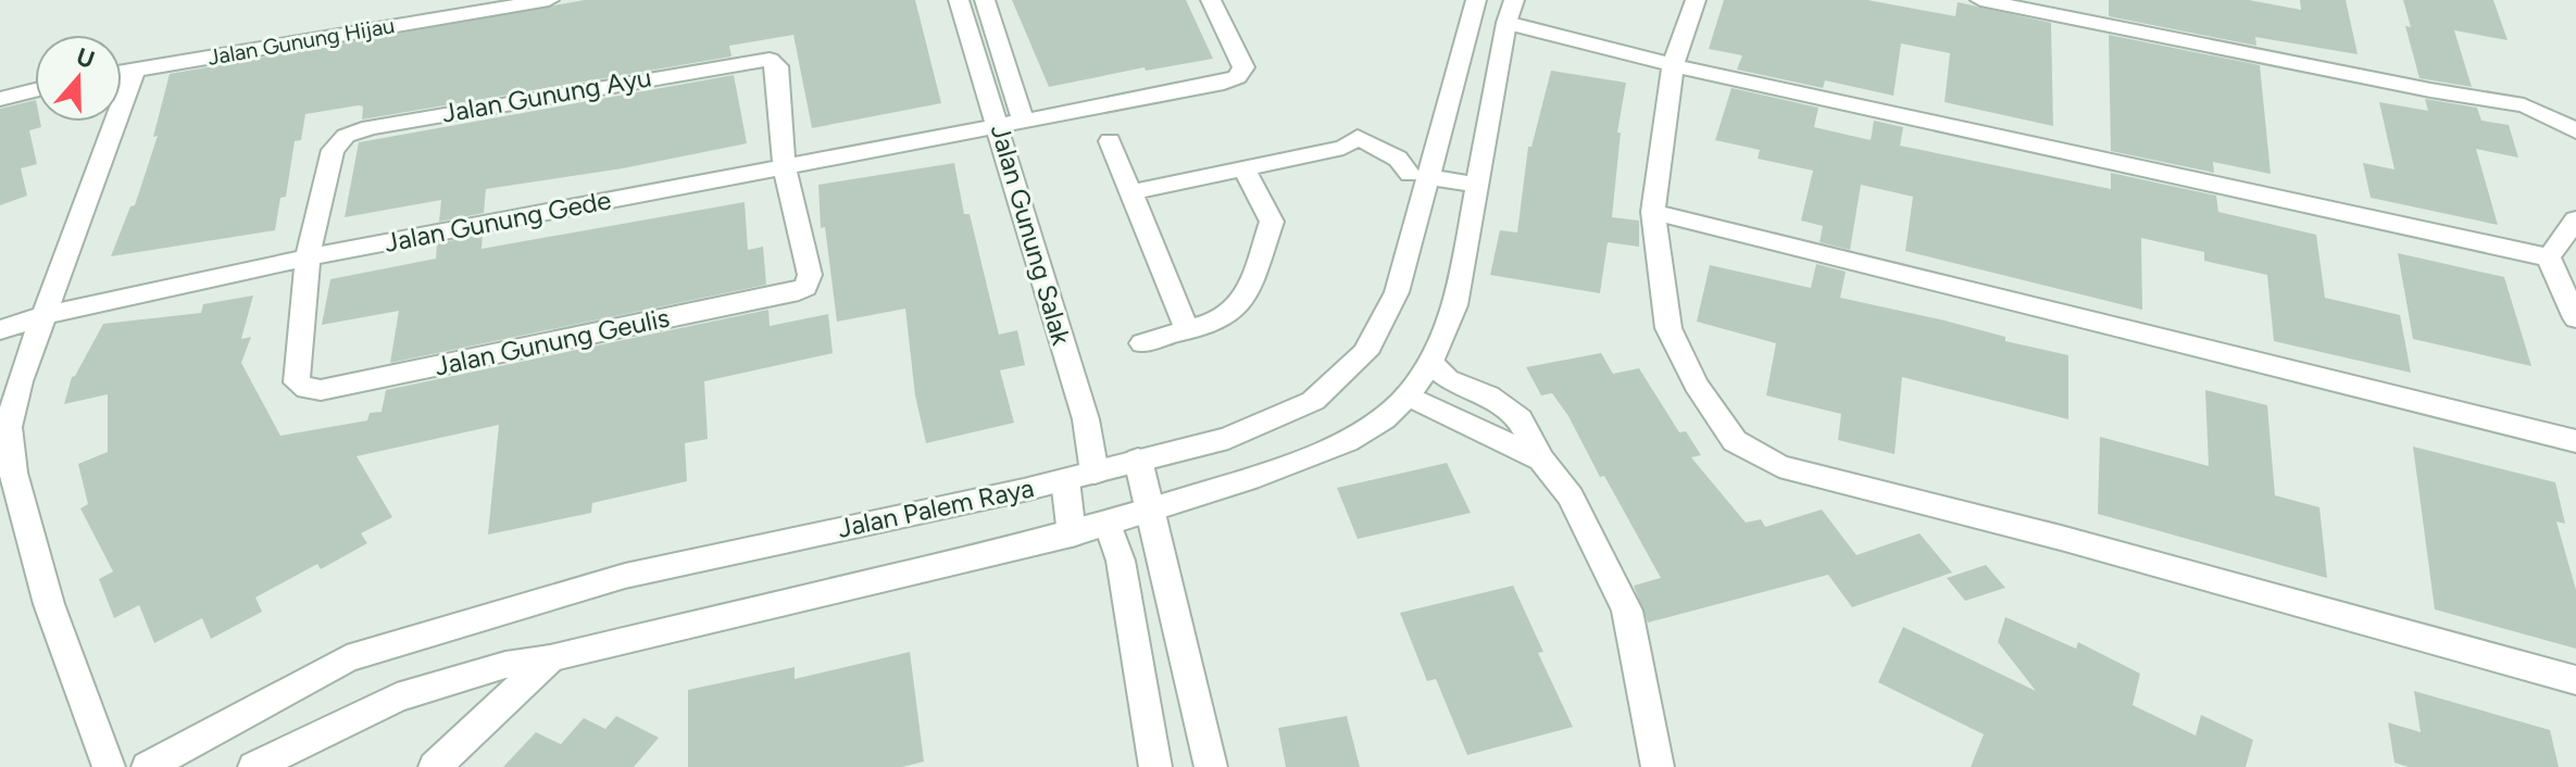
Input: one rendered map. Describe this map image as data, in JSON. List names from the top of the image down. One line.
{"streets":{"street":["Jalan Gunung Hijau","Jalan Gunung Ayu","Jalan Gunung Gede","Jalan Gunung Salak","Jalan Gunung Geulis","Jalan Palem Raya"]},"crossings":[["Jalan Gunung Ayu","Jalan Gunung Gede"],["Jalan Gunung Ayu","Jalan Gunung Geulis"],["Jalan Gunung Gede","Jalan Gunung Salak"],["Jalan Gunung Gede","Jalan Gunung Geulis"],["Jalan Gunung Salak","Jalan Palem Raya"]],"north":"top"}
